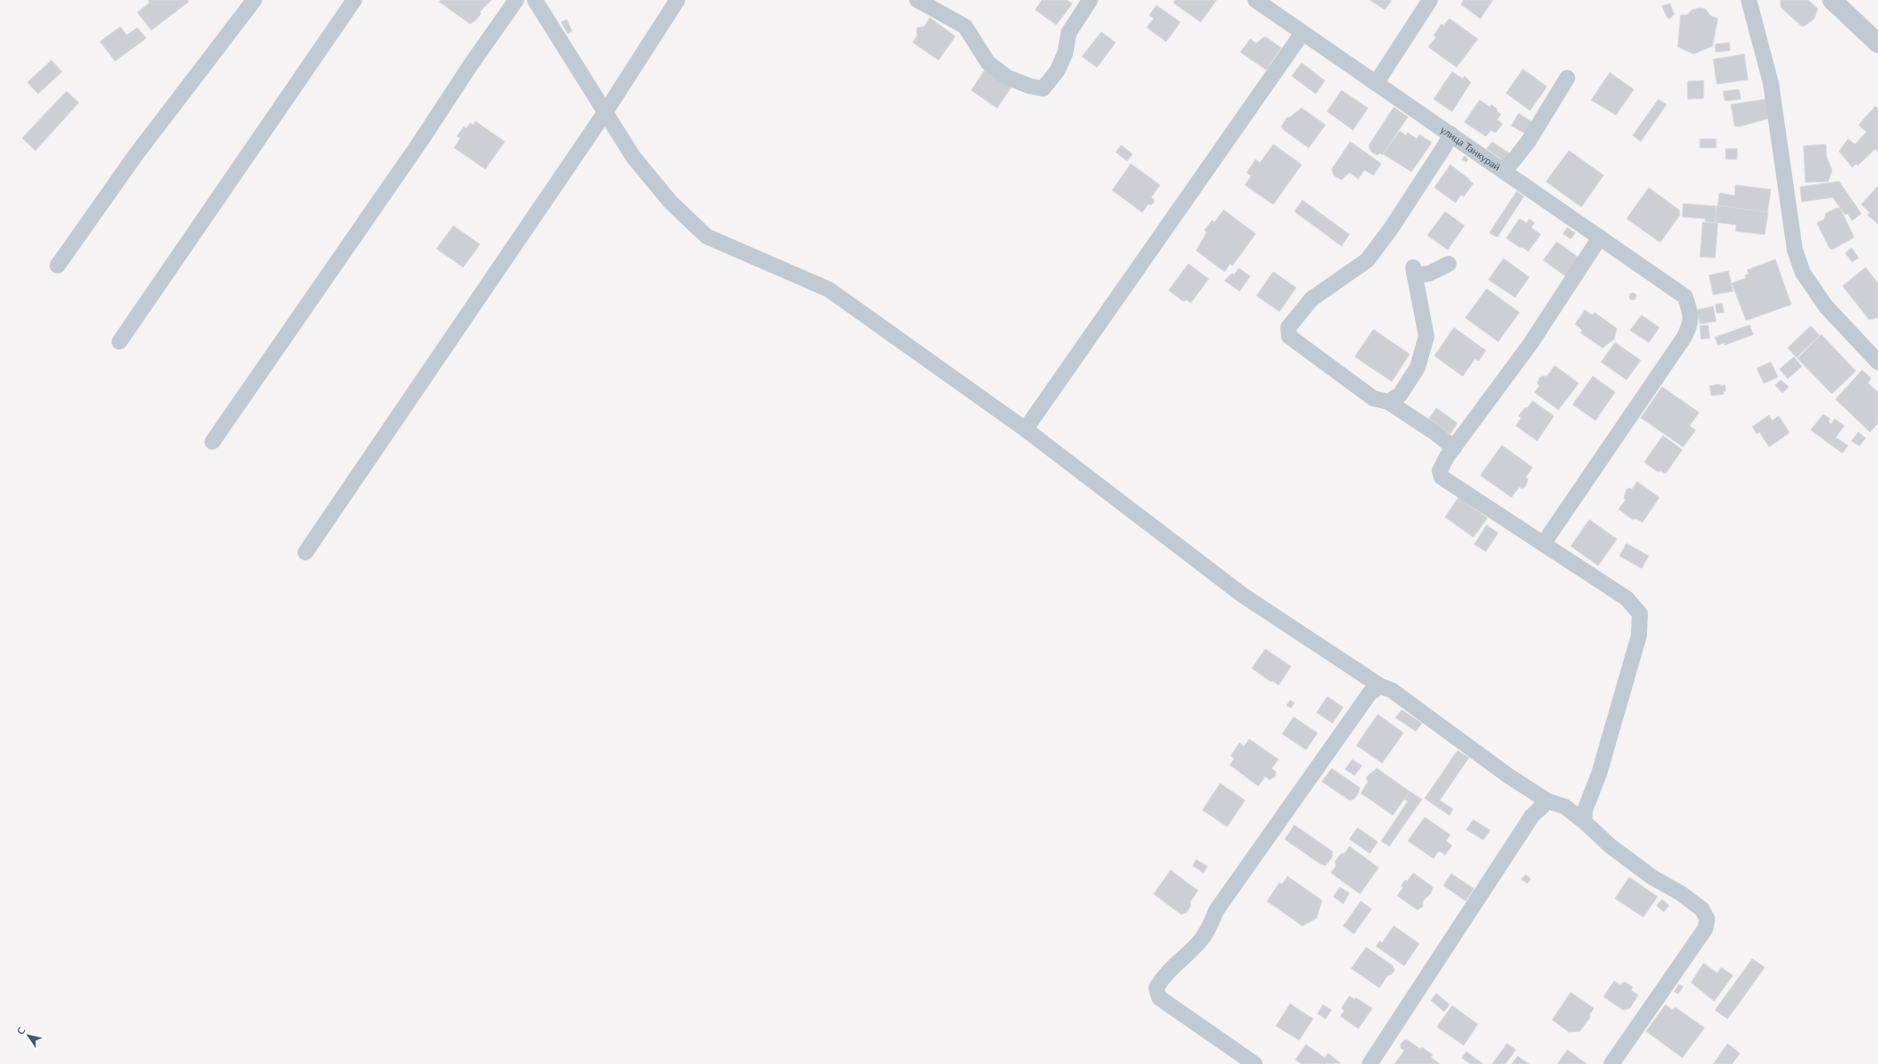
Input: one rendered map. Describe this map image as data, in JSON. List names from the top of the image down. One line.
{"streets":{"street":["улица Танкурай"]},"north":"top left"}
